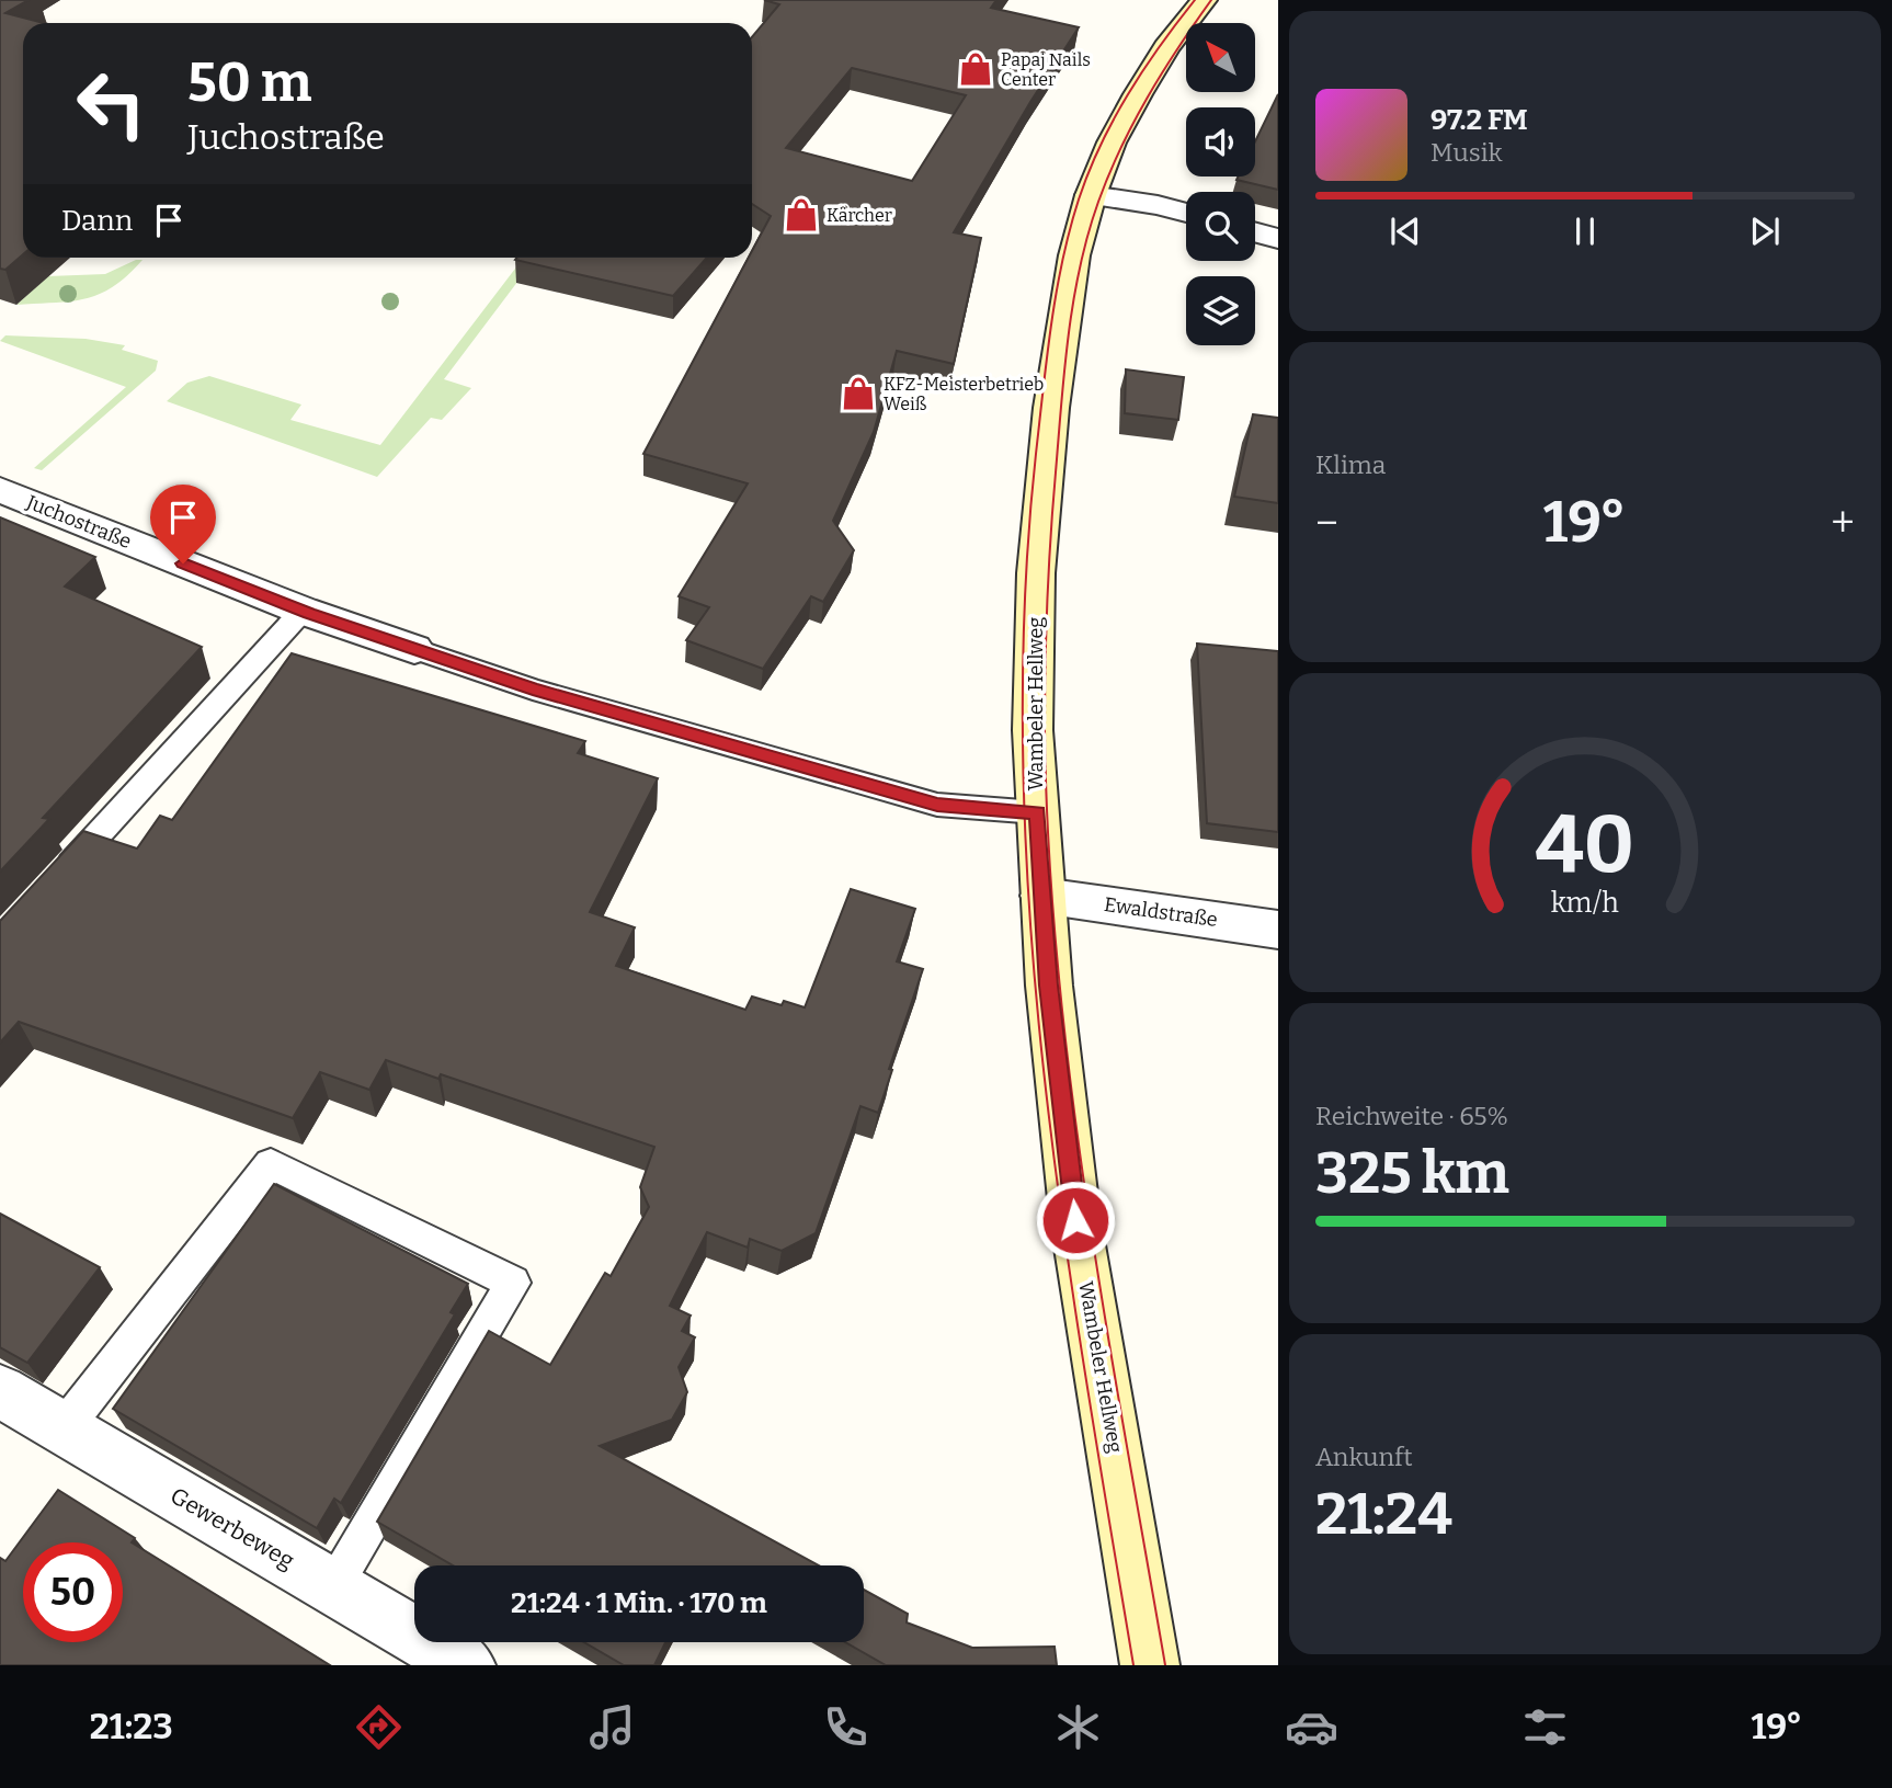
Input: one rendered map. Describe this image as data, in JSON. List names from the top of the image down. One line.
{"streets":{"main road":["Wambeler Hellweg"],"street":["Juchostraße","Ewaldstraße","Gewerbeweg"]},"crossings":[["Juchostraße","Wambeler Hellweg"],["Wambeler Hellweg","Ewaldstraße"]],"places":{"shop":["Papaj Nails Center","Kärcher","KFZ-Meisterbetrieb Weiß"]},"north":"top left","page":{"turn":["50 m","Juchostraße"],"song":["97.2 FM","Musik"],"then":"Dann","tile":["Klima",["Reichweite · 65%","325 km"],["Ankunft","21:24"]],"heat":["−","19°","+"],"limit":"50","trip":"21:24 · 1 Min. · 170 m","tabs":["21:23","19°"],"gauge":["40","km/h"]}}
